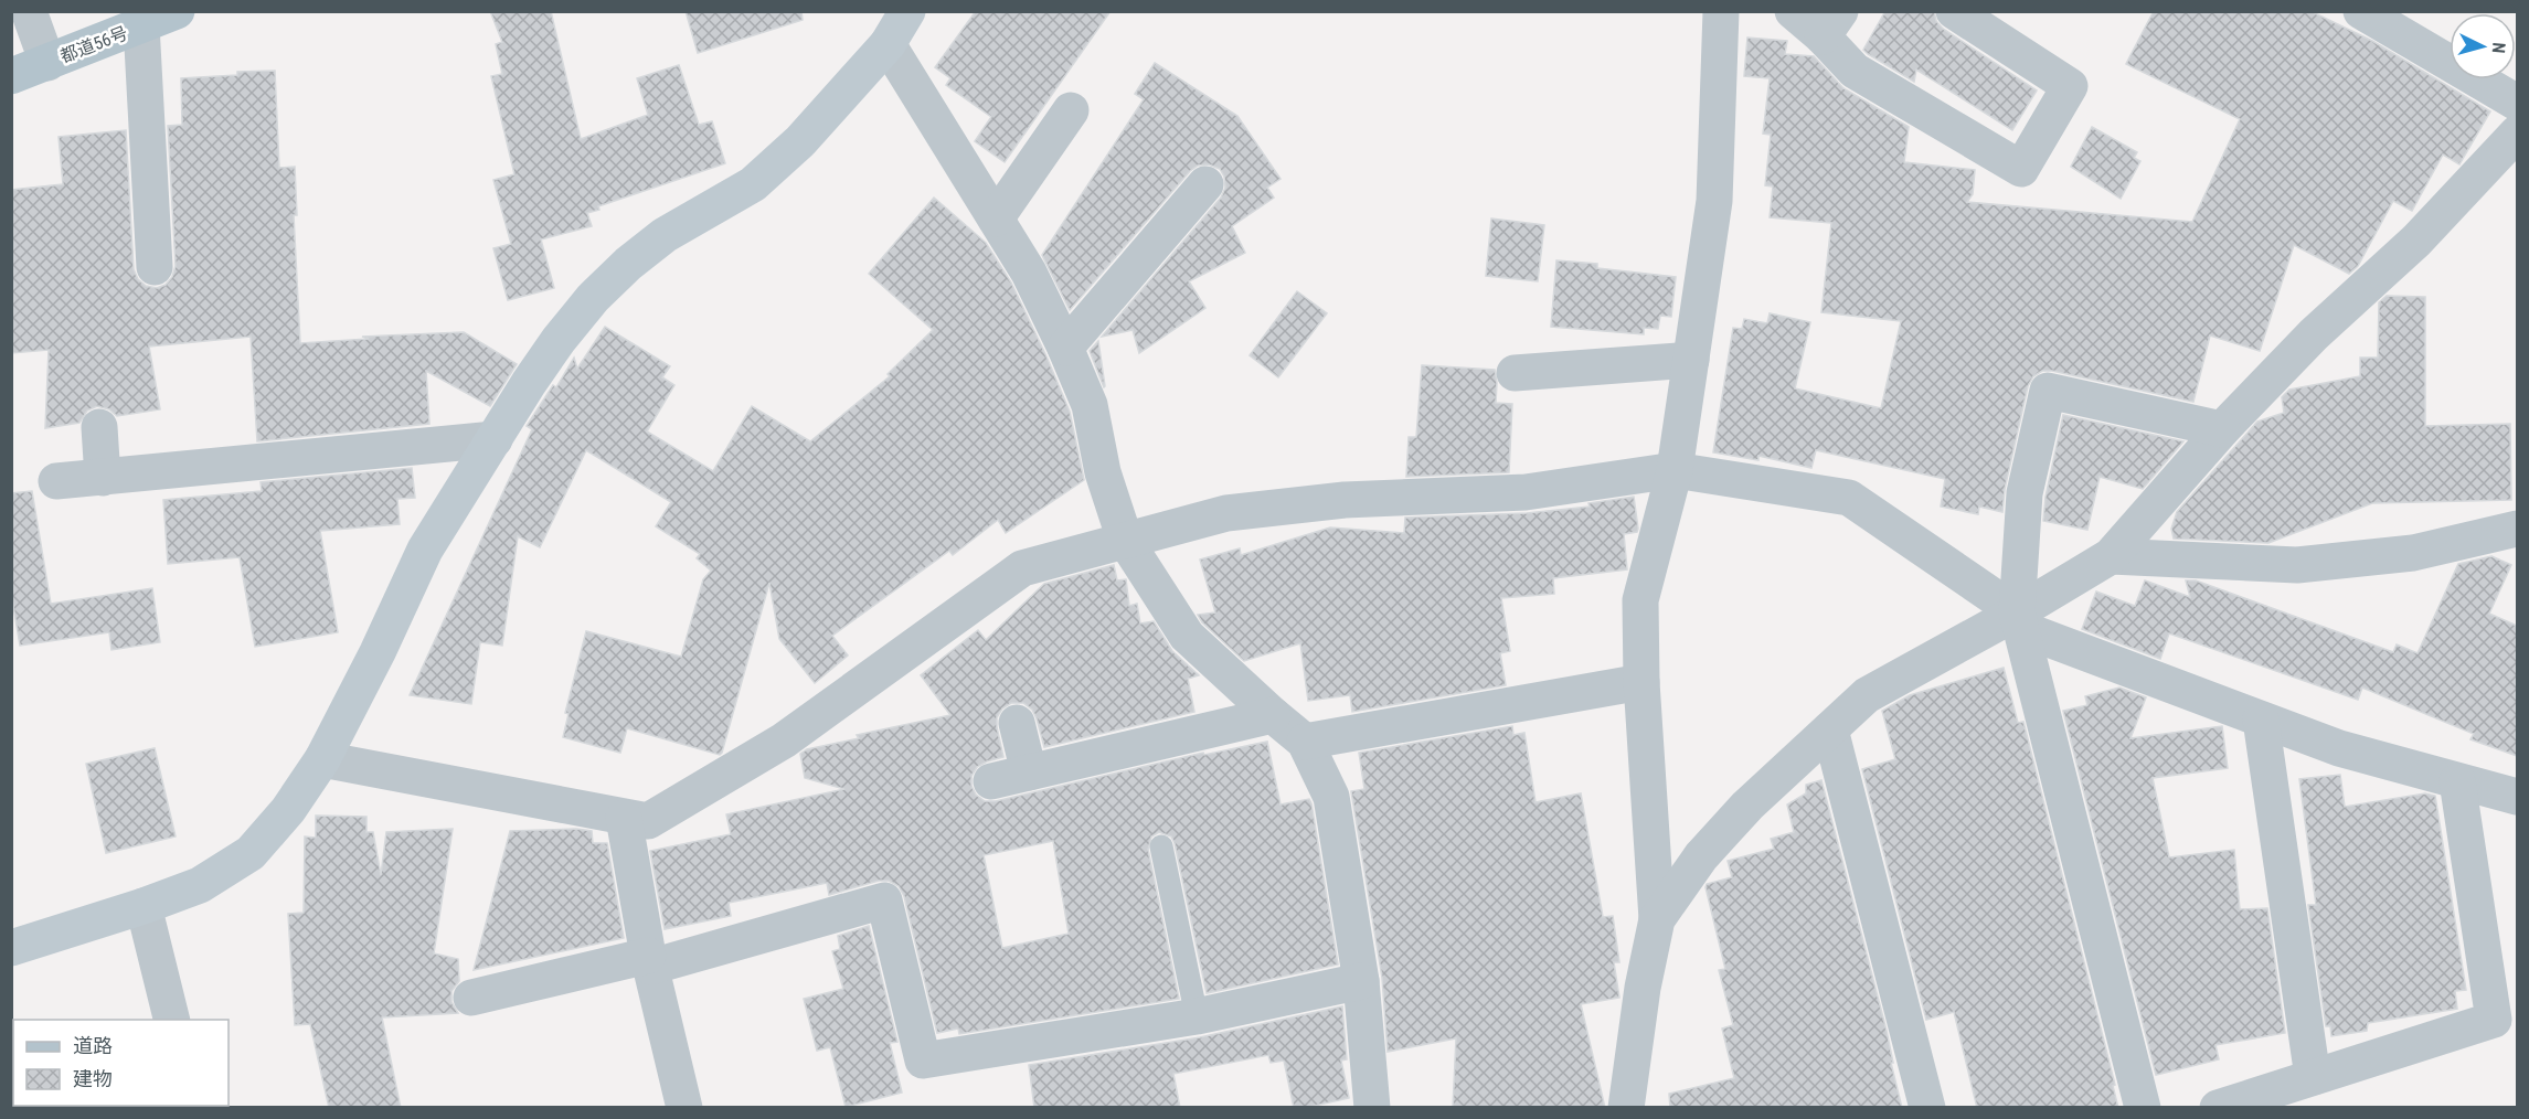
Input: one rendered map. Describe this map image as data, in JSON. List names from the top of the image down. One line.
{"streets":{"main road":["都道56号"]},"legend":["道路","建物"],"north":"right"}
